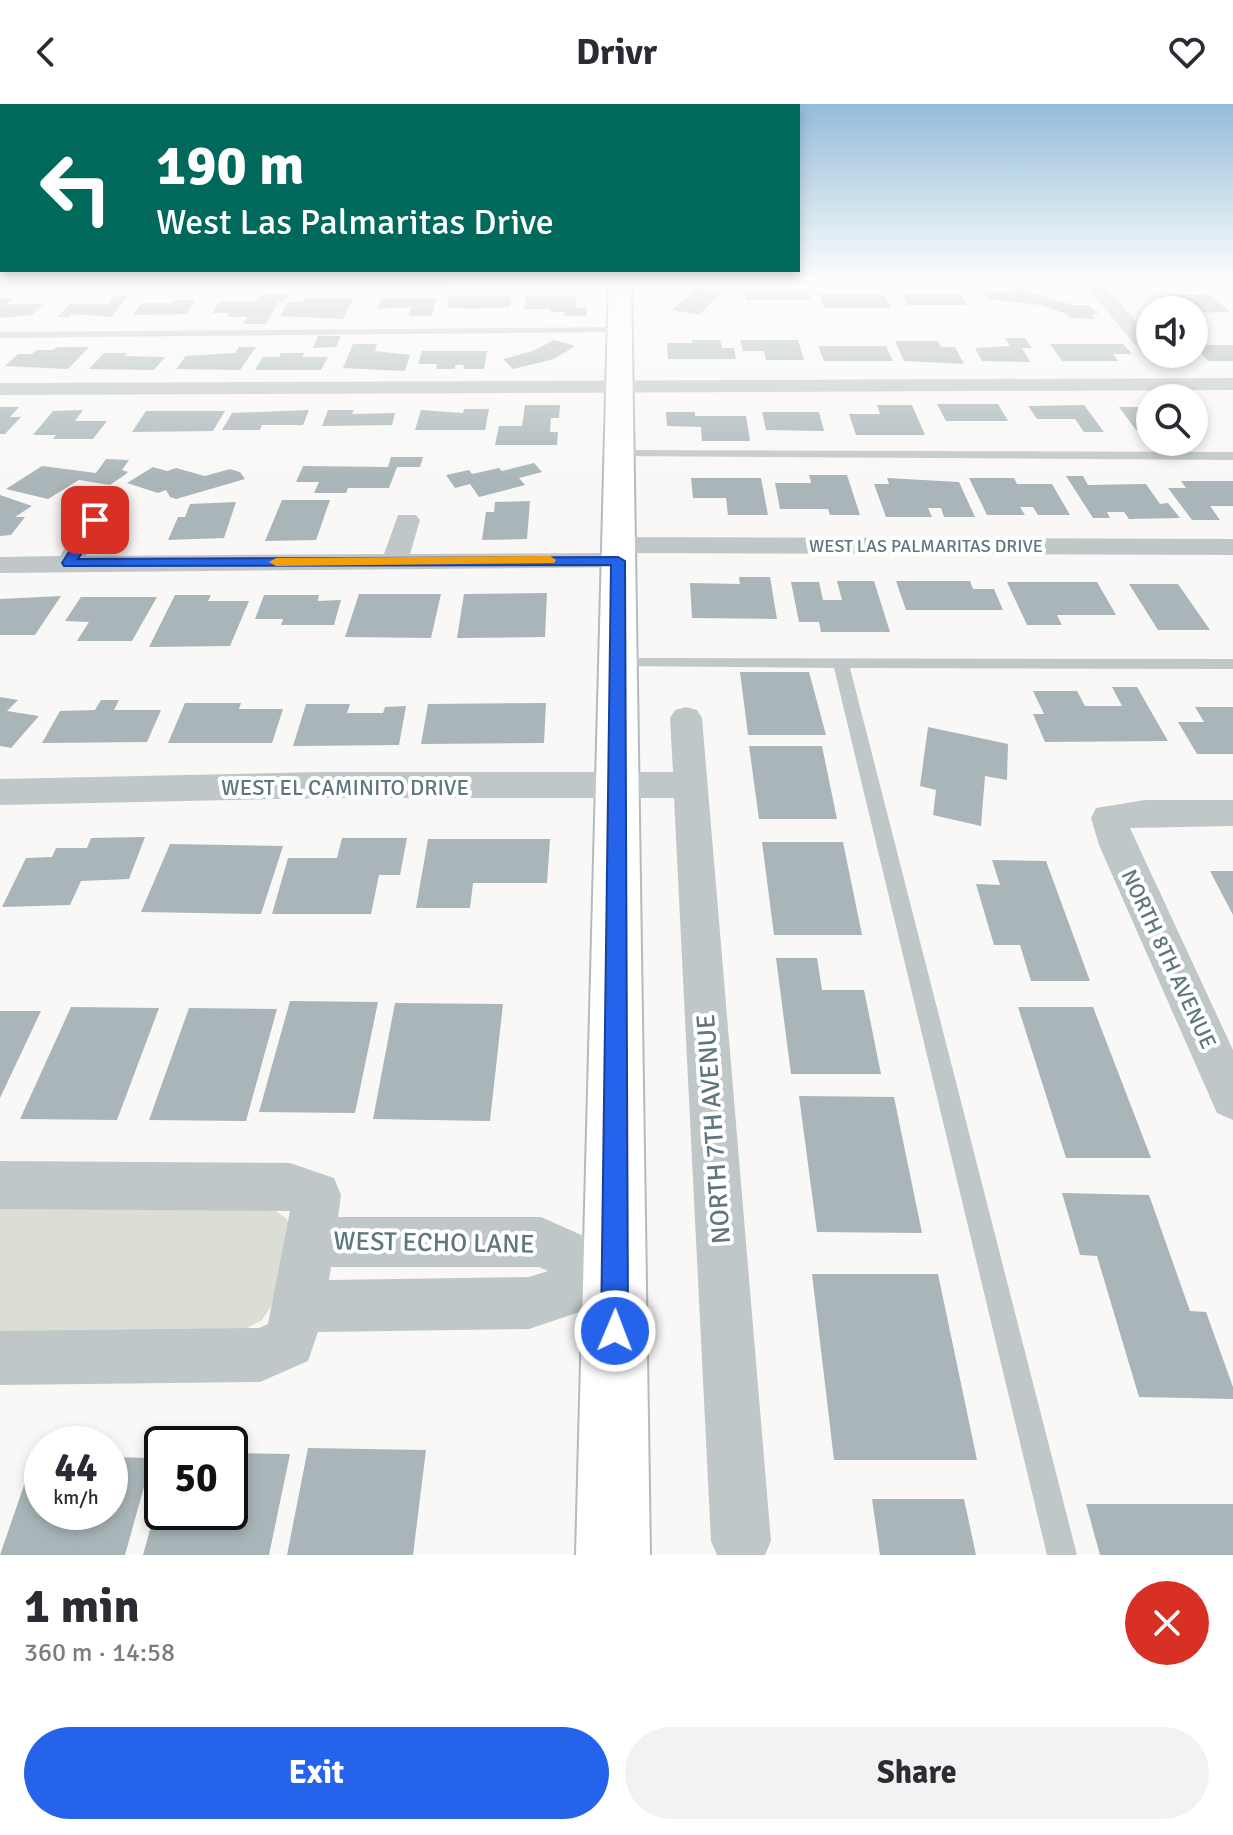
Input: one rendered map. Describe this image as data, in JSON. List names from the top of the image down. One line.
{"streets":{"street":["WEST LAS PALMARITAS DRIVE","WEST EL CAMINITO DRIVE","NORTH 8TH AVENUE","NORTH 7TH AVENUE","WEST ECHO LANE"]},"crossings":[["WEST EL CAMINITO DRIVE","NORTH 7TH AVENUE"]],"page":{"header":"Drivr","turn":["190 m","West Las Palmaritas Drive"],"speed":"44 km/h","limit":"50","heading":["1 min","360 m · 14:58"],"buttons":["Exit","Share"]}}
